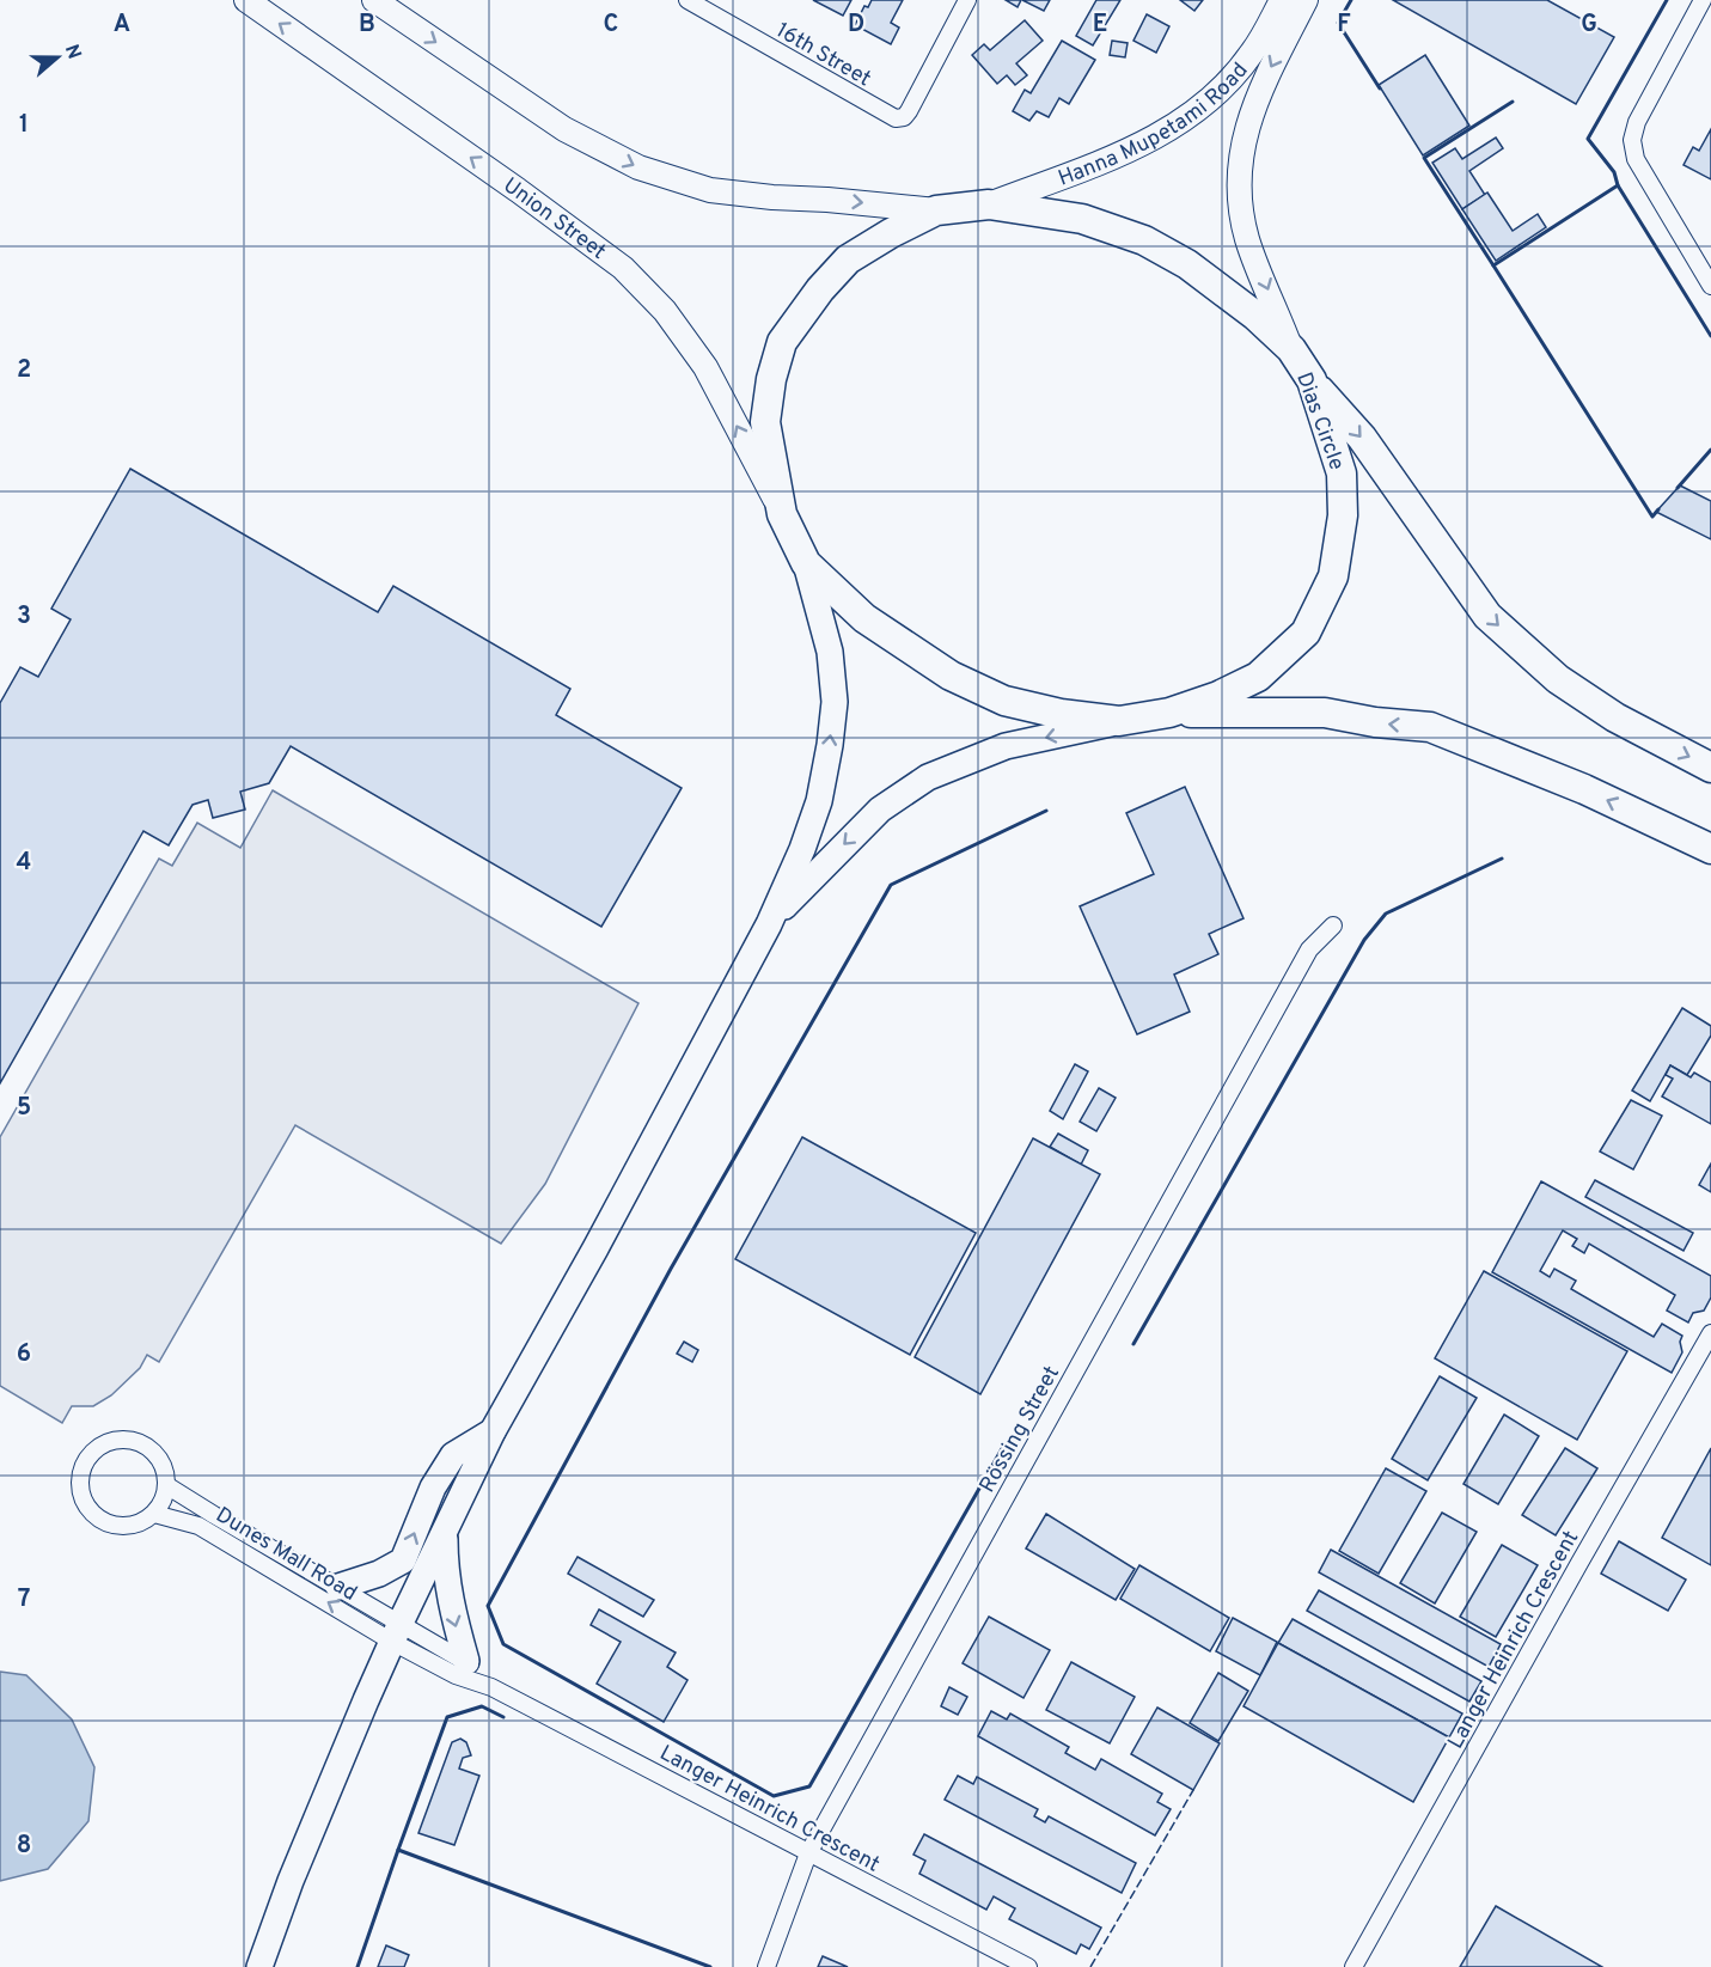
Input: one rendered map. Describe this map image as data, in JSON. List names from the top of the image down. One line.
{"streets":{"highway":["Dias Circle"],"main road":["Hanna Mupetami Road","Union Street"],"street":["16th Street","Rössing Street","Dunes Mall Road","Langer Heinrich Crescent"]},"crossings":[["Hanna Mupetami Road","Dias Circle"],["Union Street","Dias Circle"],["Rössing Street","Langer Heinrich Crescent"],["Dunes Mall Road","Langer Heinrich Crescent"]],"one_way":["Hanna Mupetami Road","Union Street"],"north":"right","grid":{"columns":["A","B","C","D","E","F","G"],"rows":["1","2","3","4","5","6","7","8"]}}
